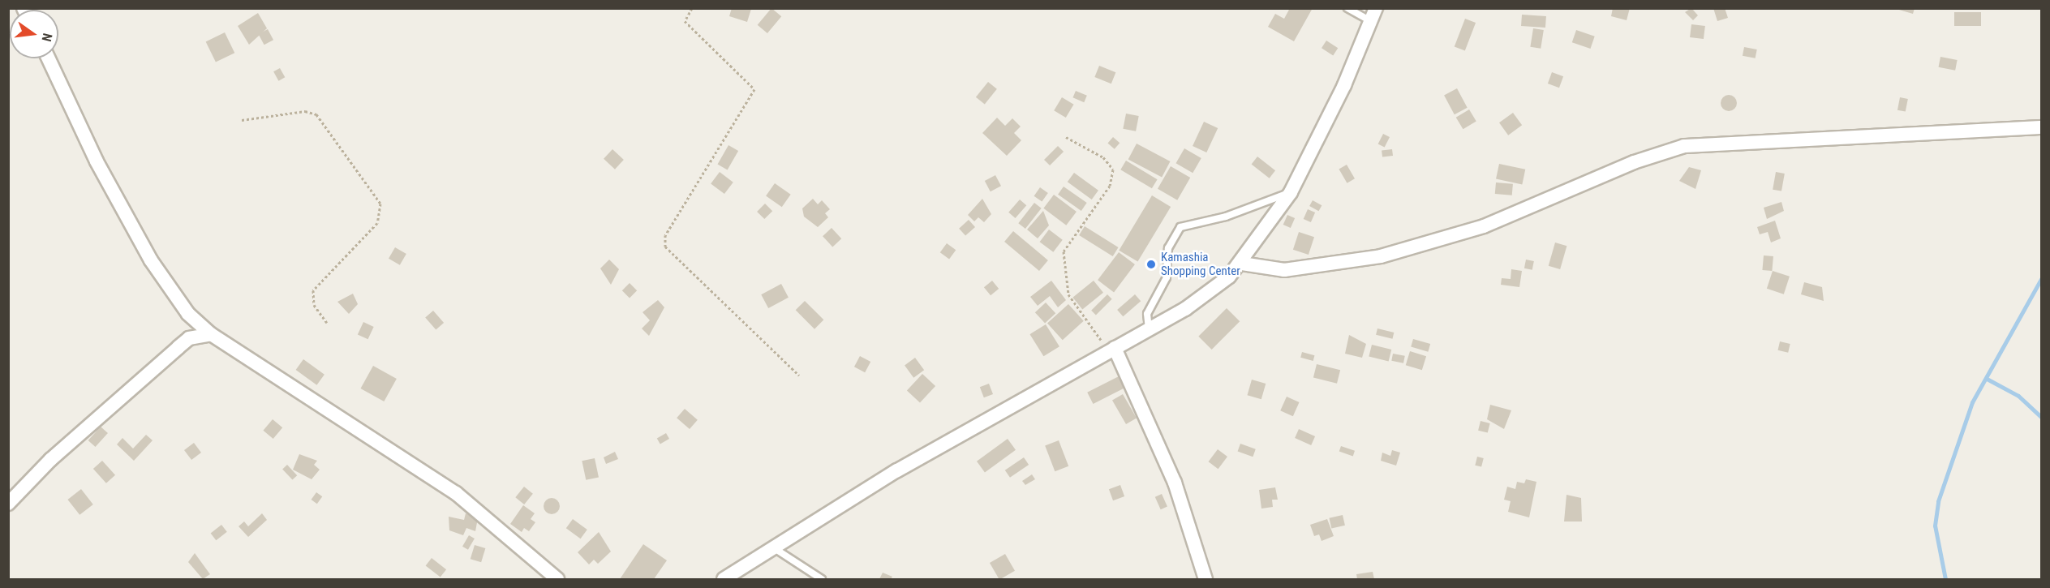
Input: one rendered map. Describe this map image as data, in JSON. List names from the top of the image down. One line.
{"places":["Kamashia Shopping Center"],"north":"right"}
